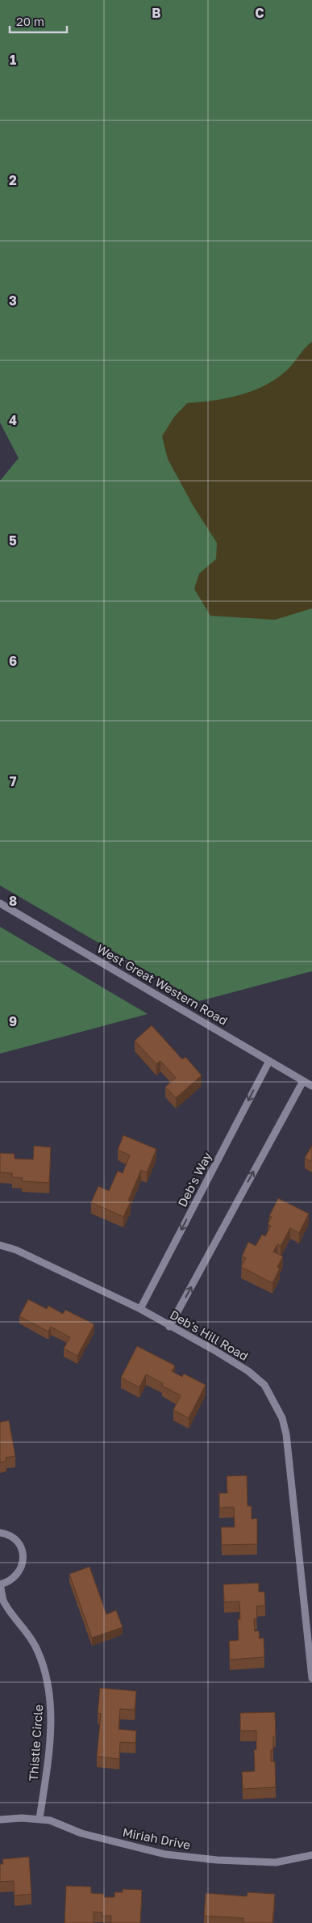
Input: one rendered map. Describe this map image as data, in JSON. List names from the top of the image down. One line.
{"streets":{"street":["West Great Western Road","Deb's Way","Deb's Hill Road","Thistle Circle","Miriah Drive"]},"crossings":[["West Great Western Road","Deb's Way"],["Deb's Way","Deb's Hill Road"],["Thistle Circle","Miriah Drive"]],"scale_bar":"20 m","grid":{"columns":["B","C"],"rows":["1","2","3","4","5","6","7","8","9"]}}
